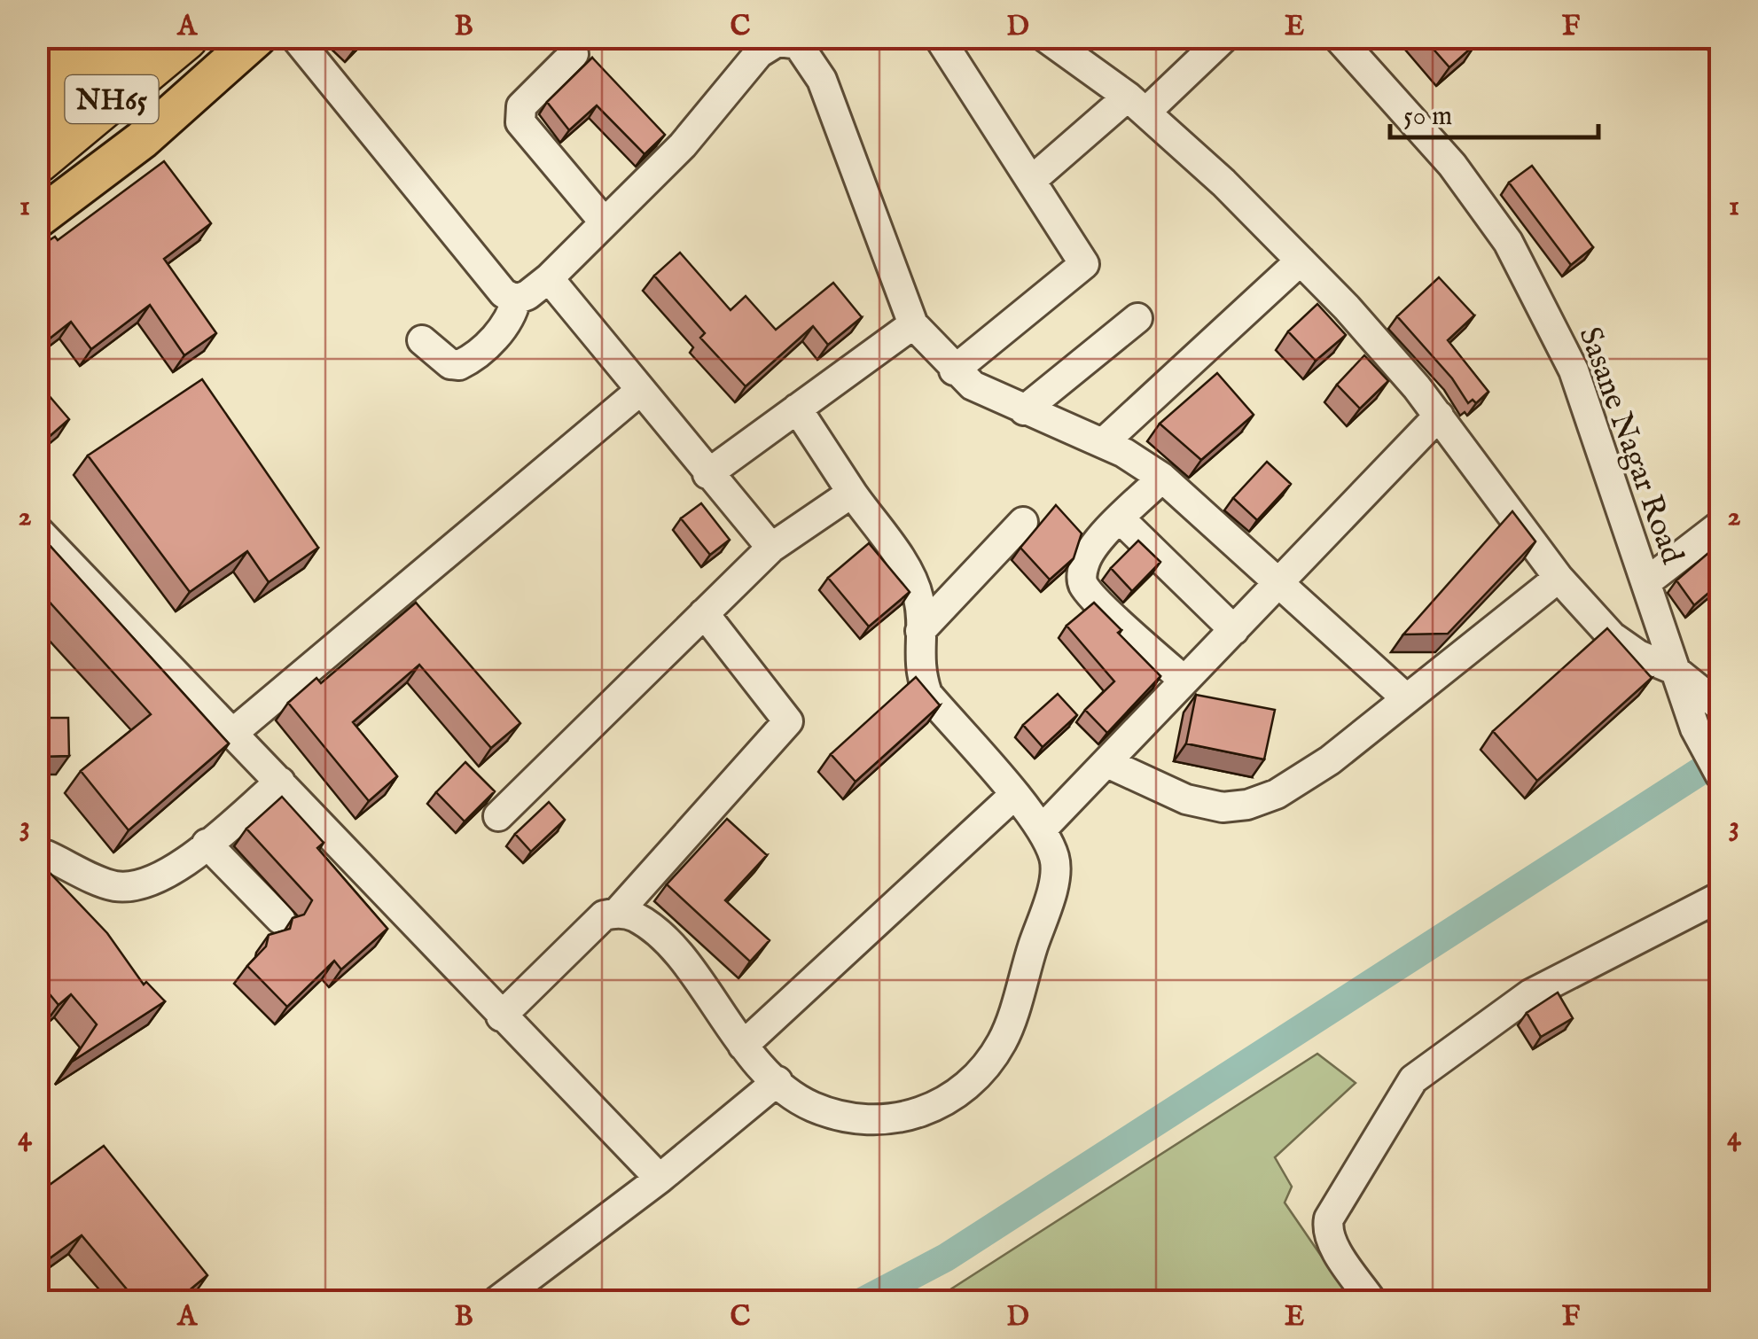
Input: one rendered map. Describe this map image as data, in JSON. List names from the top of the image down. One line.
{"streets":{"highway":["NH65"],"street":["Sasane Nagar Road"]},"scale_bar":"50 m","grid":{"columns":["A","B","C","D","E","F"],"rows":["1","2","3","4"]}}
